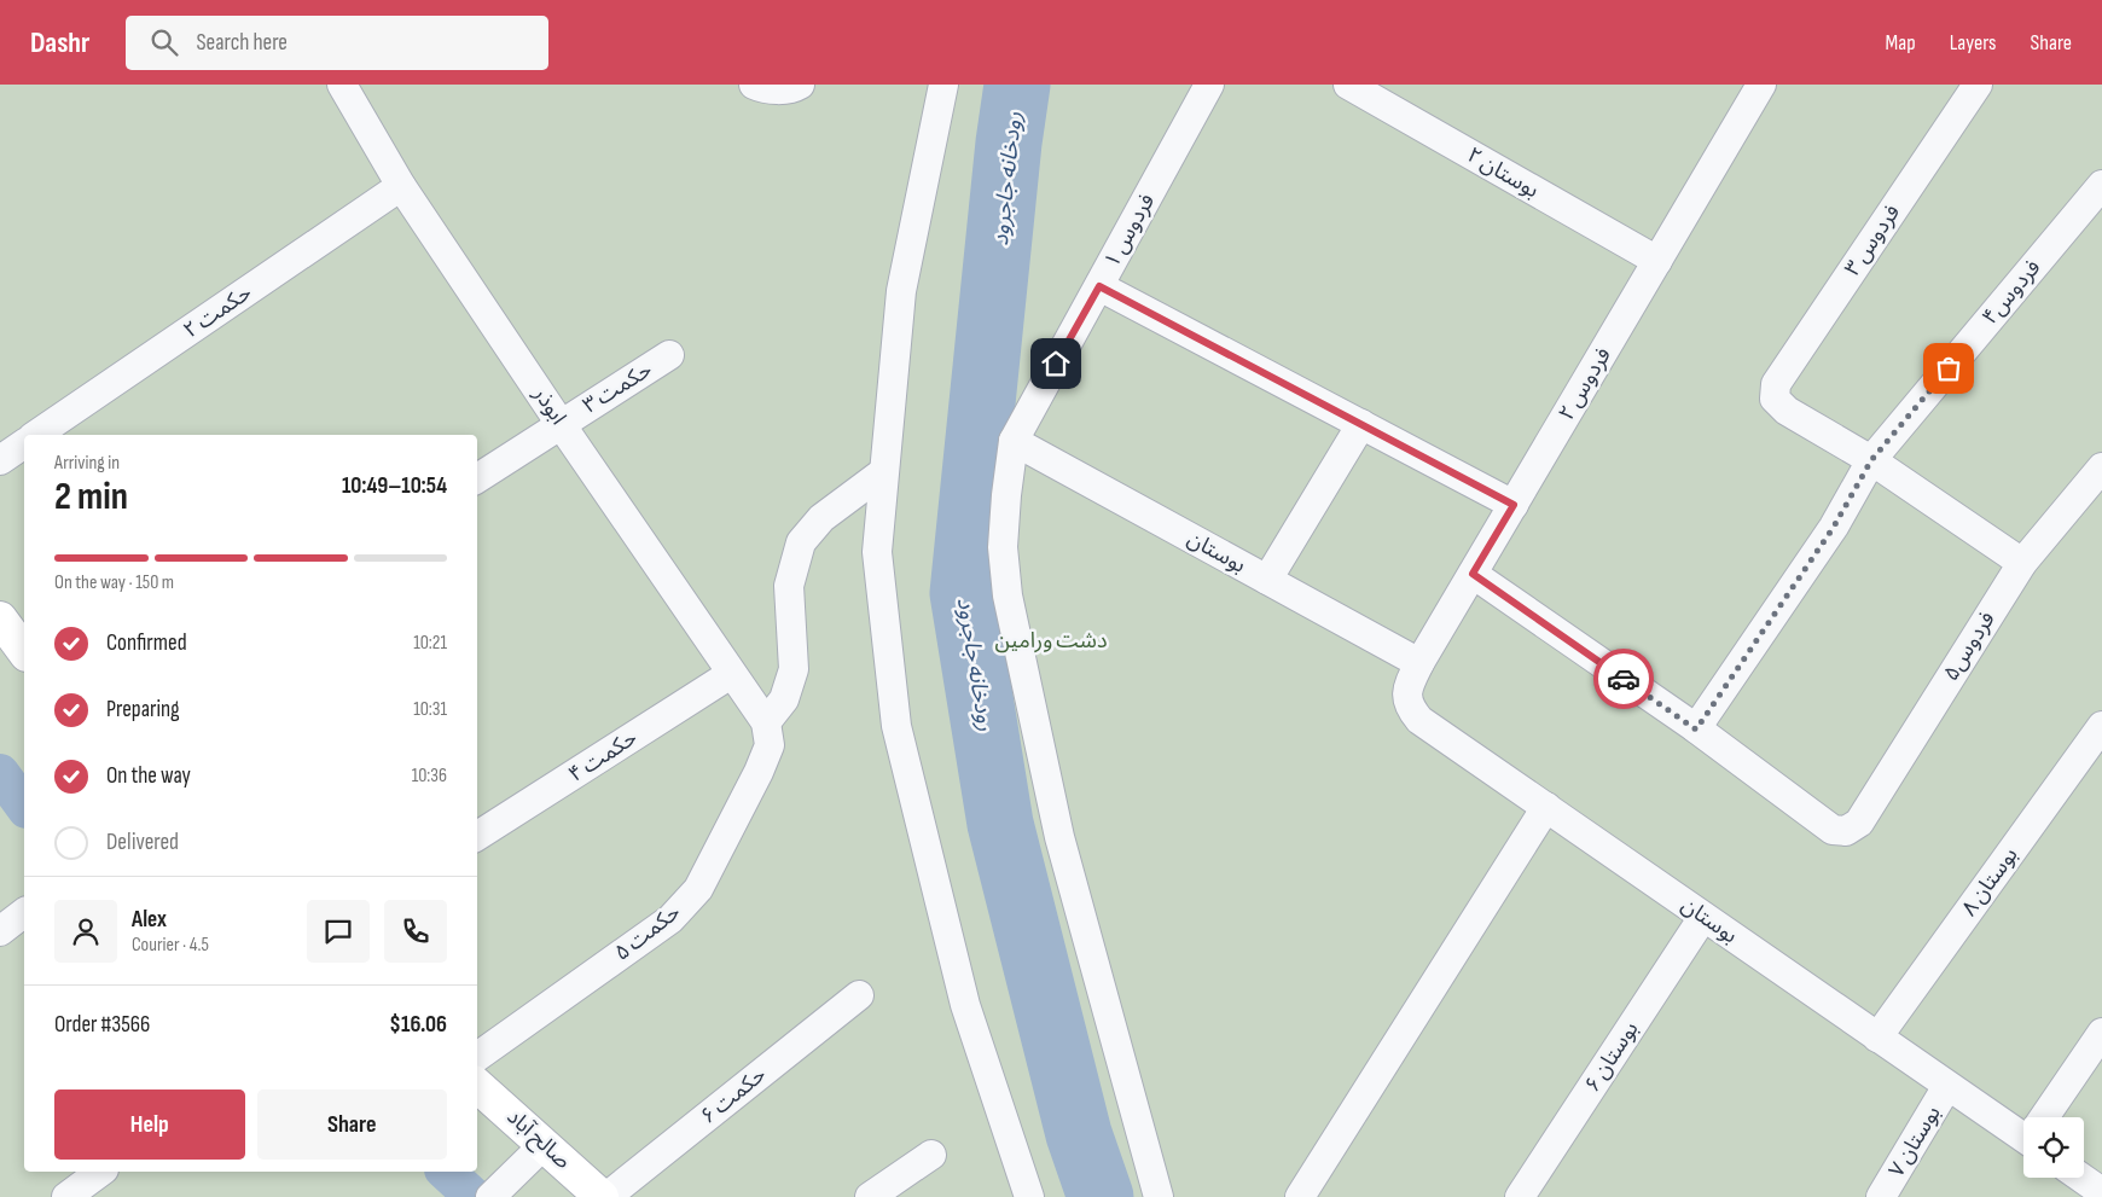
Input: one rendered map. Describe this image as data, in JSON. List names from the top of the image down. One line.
{"streets":{"street":["بوستان ۲","فردوس ۱","فردوس ۳","فردوس۴","حکمت ۲","فردوس ۲","حکمت ۳","ابوذر","بوستان","فردوس۵","حکمت ۴","بوستان ۸","حکمت ۵","بوستان ۶","حکمت ۶","صالح آباد","بوستان ۷"]},"crossings":[["بوستان ۲","فردوس ۲"],["فردوس ۱","بوستان"],["فردوس ۳","فردوس۴"],["فردوس۴","فردوس۵"],["حکمت ۲","ابوذر"],["فردوس ۲","بوستان"],["حکمت ۳","ابوذر"],["ابوذر","حکمت ۴"],["ابوذر","حکمت ۵"],["بوستان","بوستان ۸"],["بوستان","بوستان ۶"],["بوستان","بوستان ۷"]],"water":["رودخانه جاجرود"],"parks":["دشت ورامین"],"page":{"header":"Dashr","search":"Search here","nav":["Map","Layers","Share"],"heading":["2 min","Arriving in","10:49–10:54"],"panel":["Alex","Courier · 4.5","Order #3566","$16.06"],"bar":"On the way · 150 m","list":[["Confirmed","10:21"],["Preparing","10:31"],["On the way","10:36"],"Delivered"],"buttons":["Help","Share"]}}
